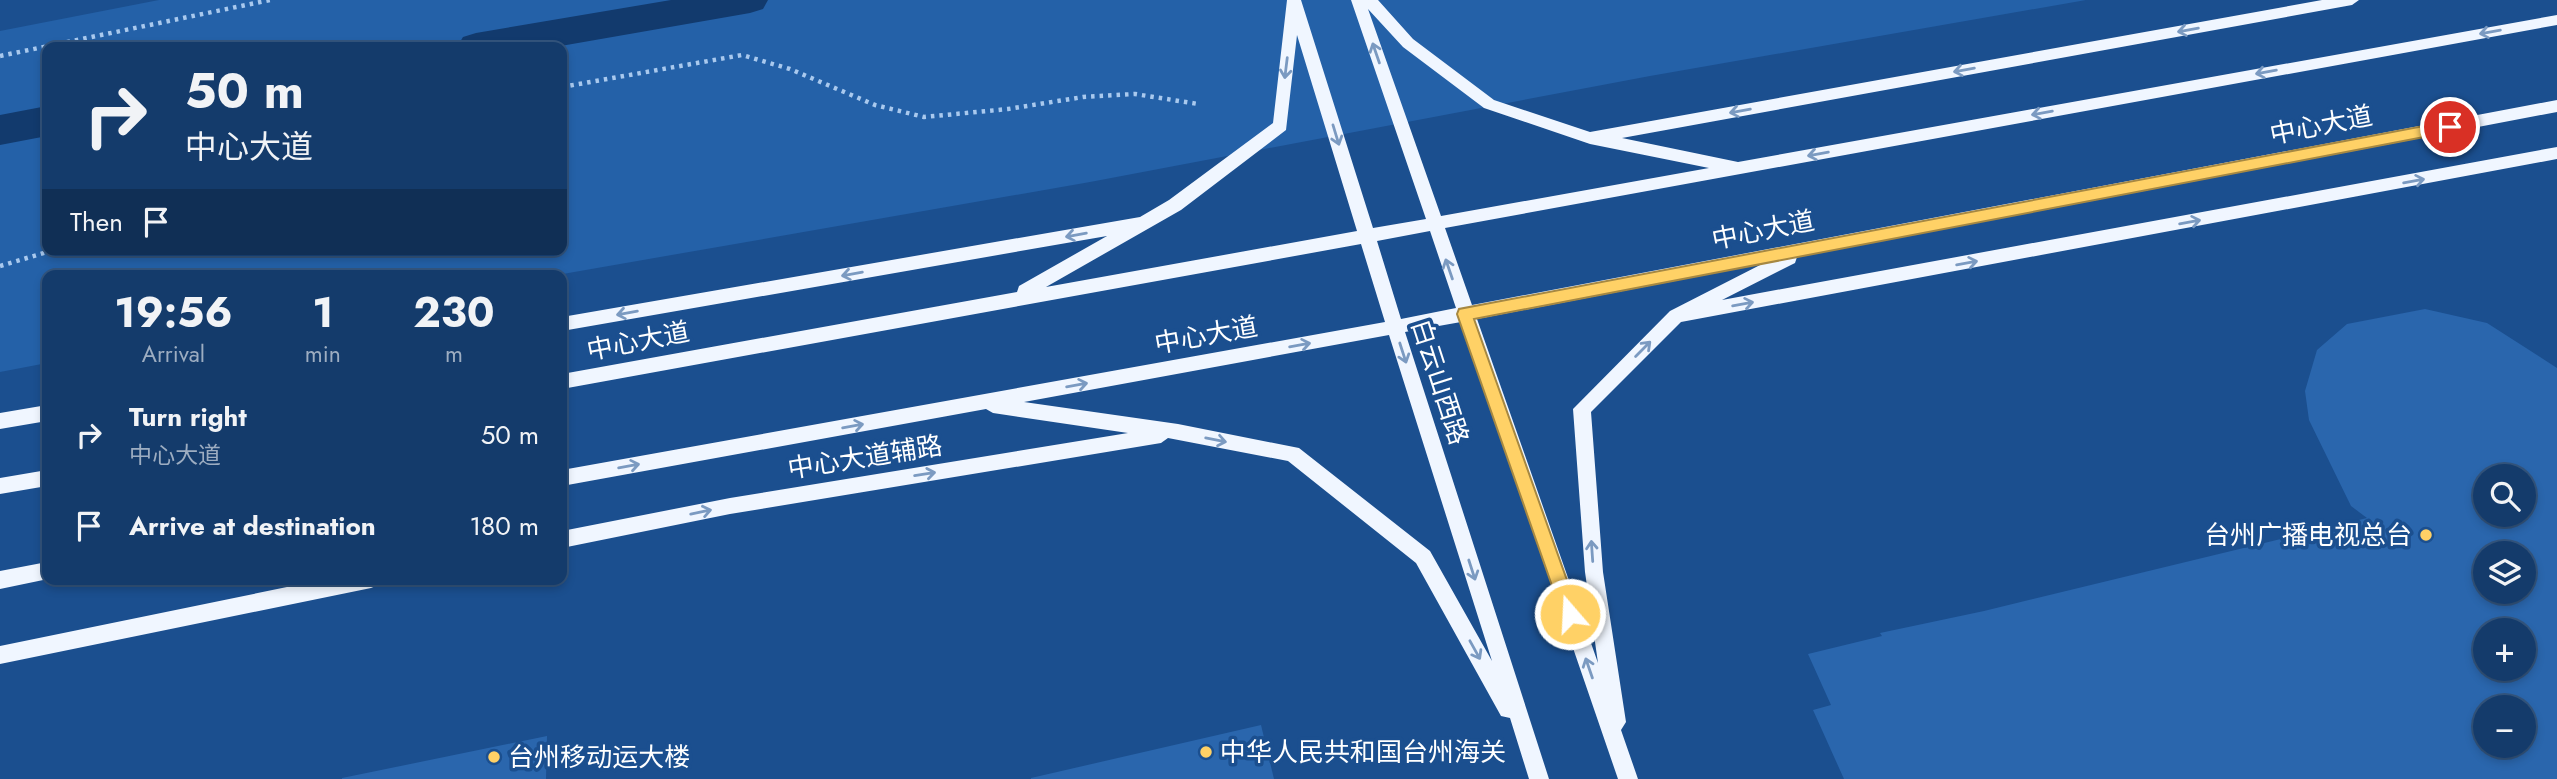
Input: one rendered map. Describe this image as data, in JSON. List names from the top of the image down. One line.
{"streets":{"main road":["中心大道","白云山西路","中心大道辅路"]},"crossings":[["中心大道","白云山西路"],["中心大道","中心大道辅路"]],"one_way":["中心大道辅路"],"places":["台州广播电视总台","中华人民共和国台州海关","台州移动运大楼"],"page":{"turn":["50 m","中心大道"],"then":"Then","eta":["19:56","Arrival","1","min","230","m"],"list":[{"name":"Turn right","note":"中心大道","value":"50 m"},{"name":"Arrive at destination","value":"180 m"}],"map_buttons":["+","−"]}}
